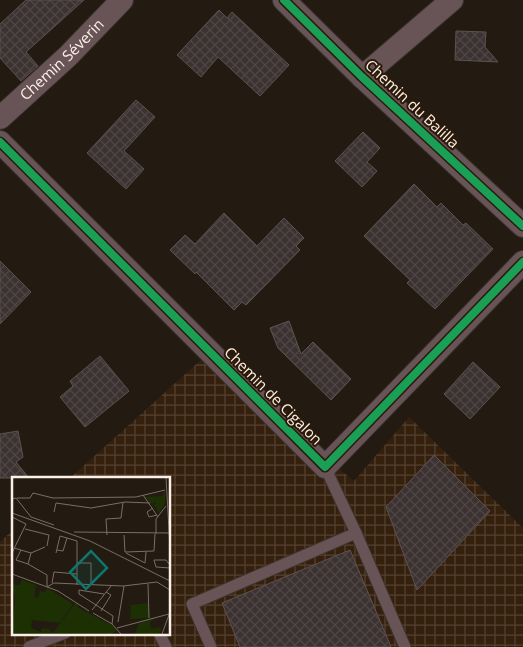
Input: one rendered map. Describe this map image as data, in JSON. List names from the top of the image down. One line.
{"streets":{"street":["Chemin Séverin","Chemin du Balilla","Chemin de Cigalon"]}}
